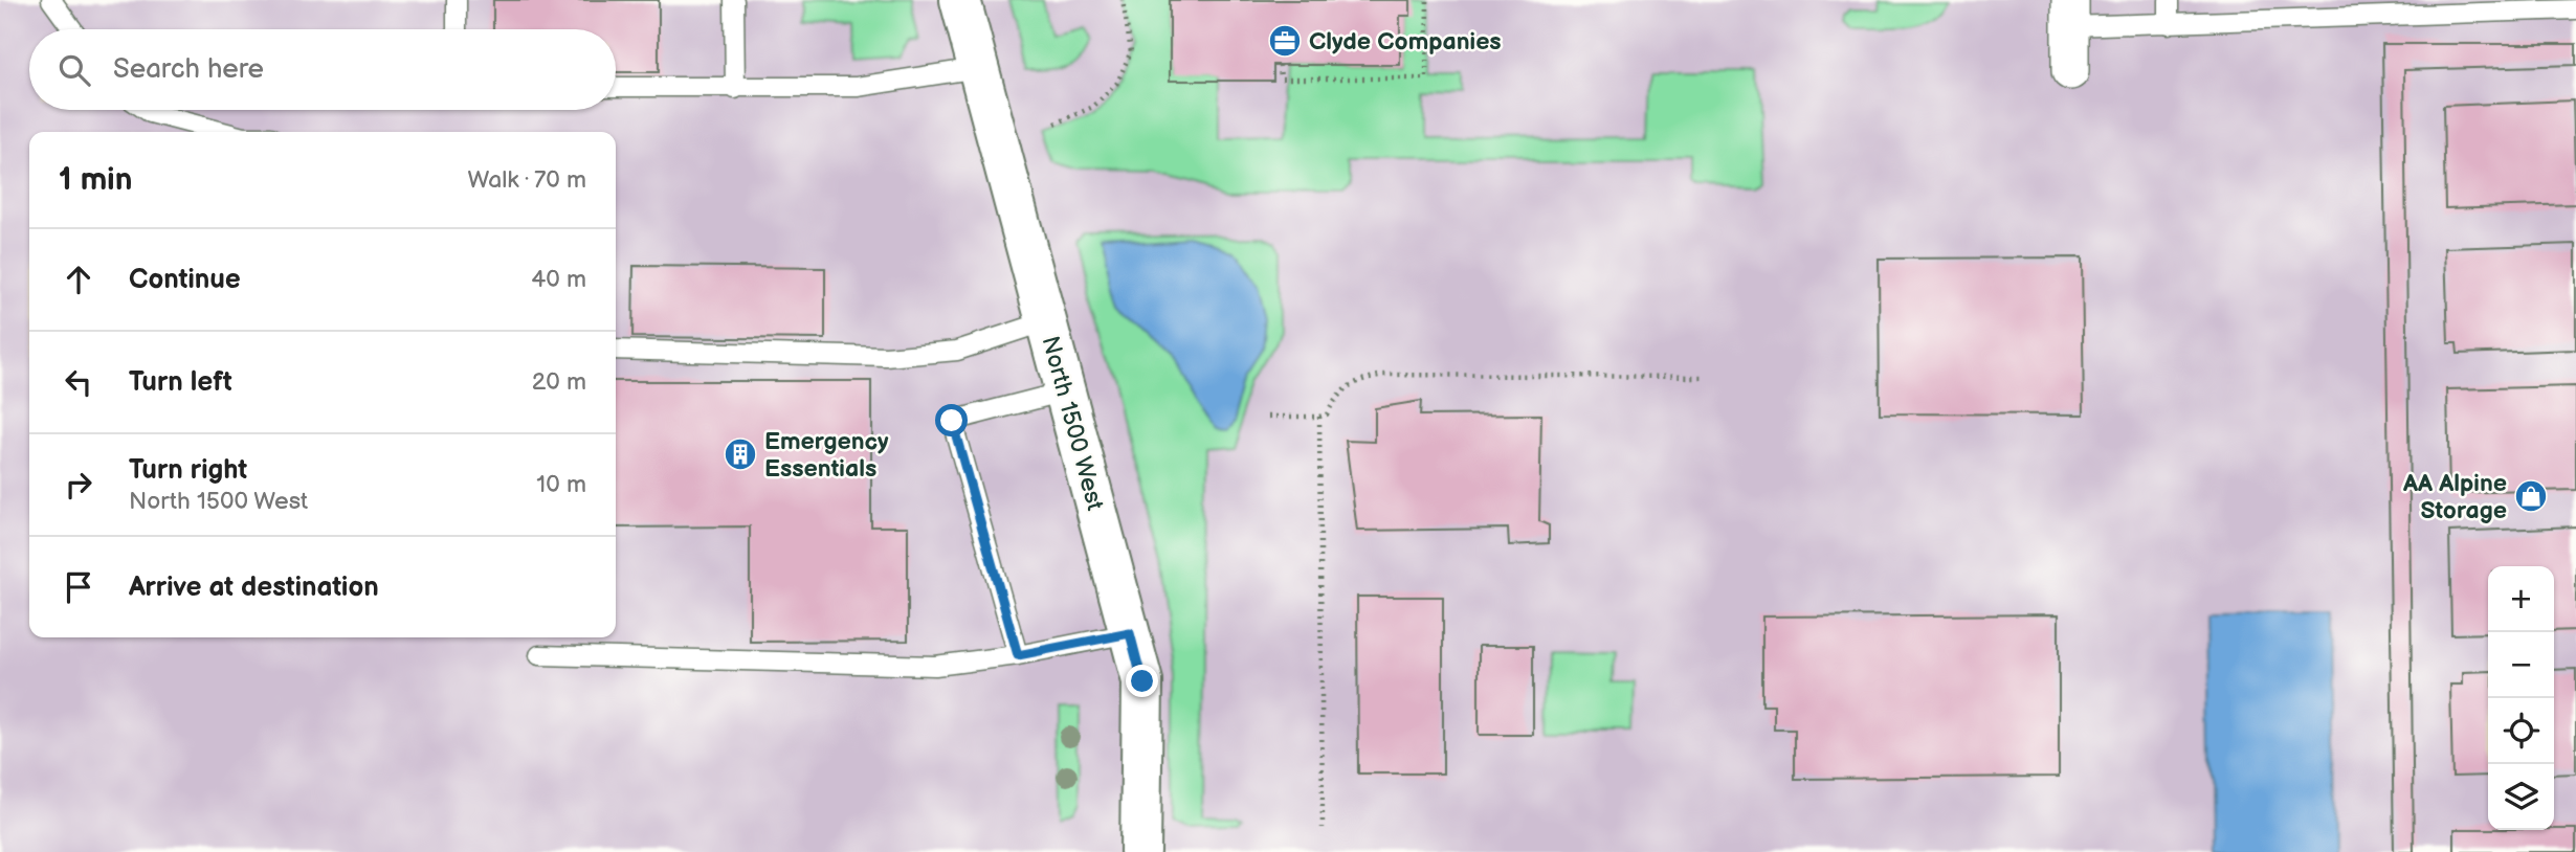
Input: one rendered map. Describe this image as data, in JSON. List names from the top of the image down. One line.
{"streets":{"street":["North 1500 West"]},"places":{"office":["Clyde Companies"],"building":["Emergency Essentials"],"shop":["AA Alpine Storage"]},"page":{"search":"Search here","heading":["1 min","Walk · 70 m"],"list":[["Continue","40 m"],["Turn left","20 m"],["Turn right","North 1500 West","10 m"],"Arrive at destination"],"map_buttons":["+","−"]}}
